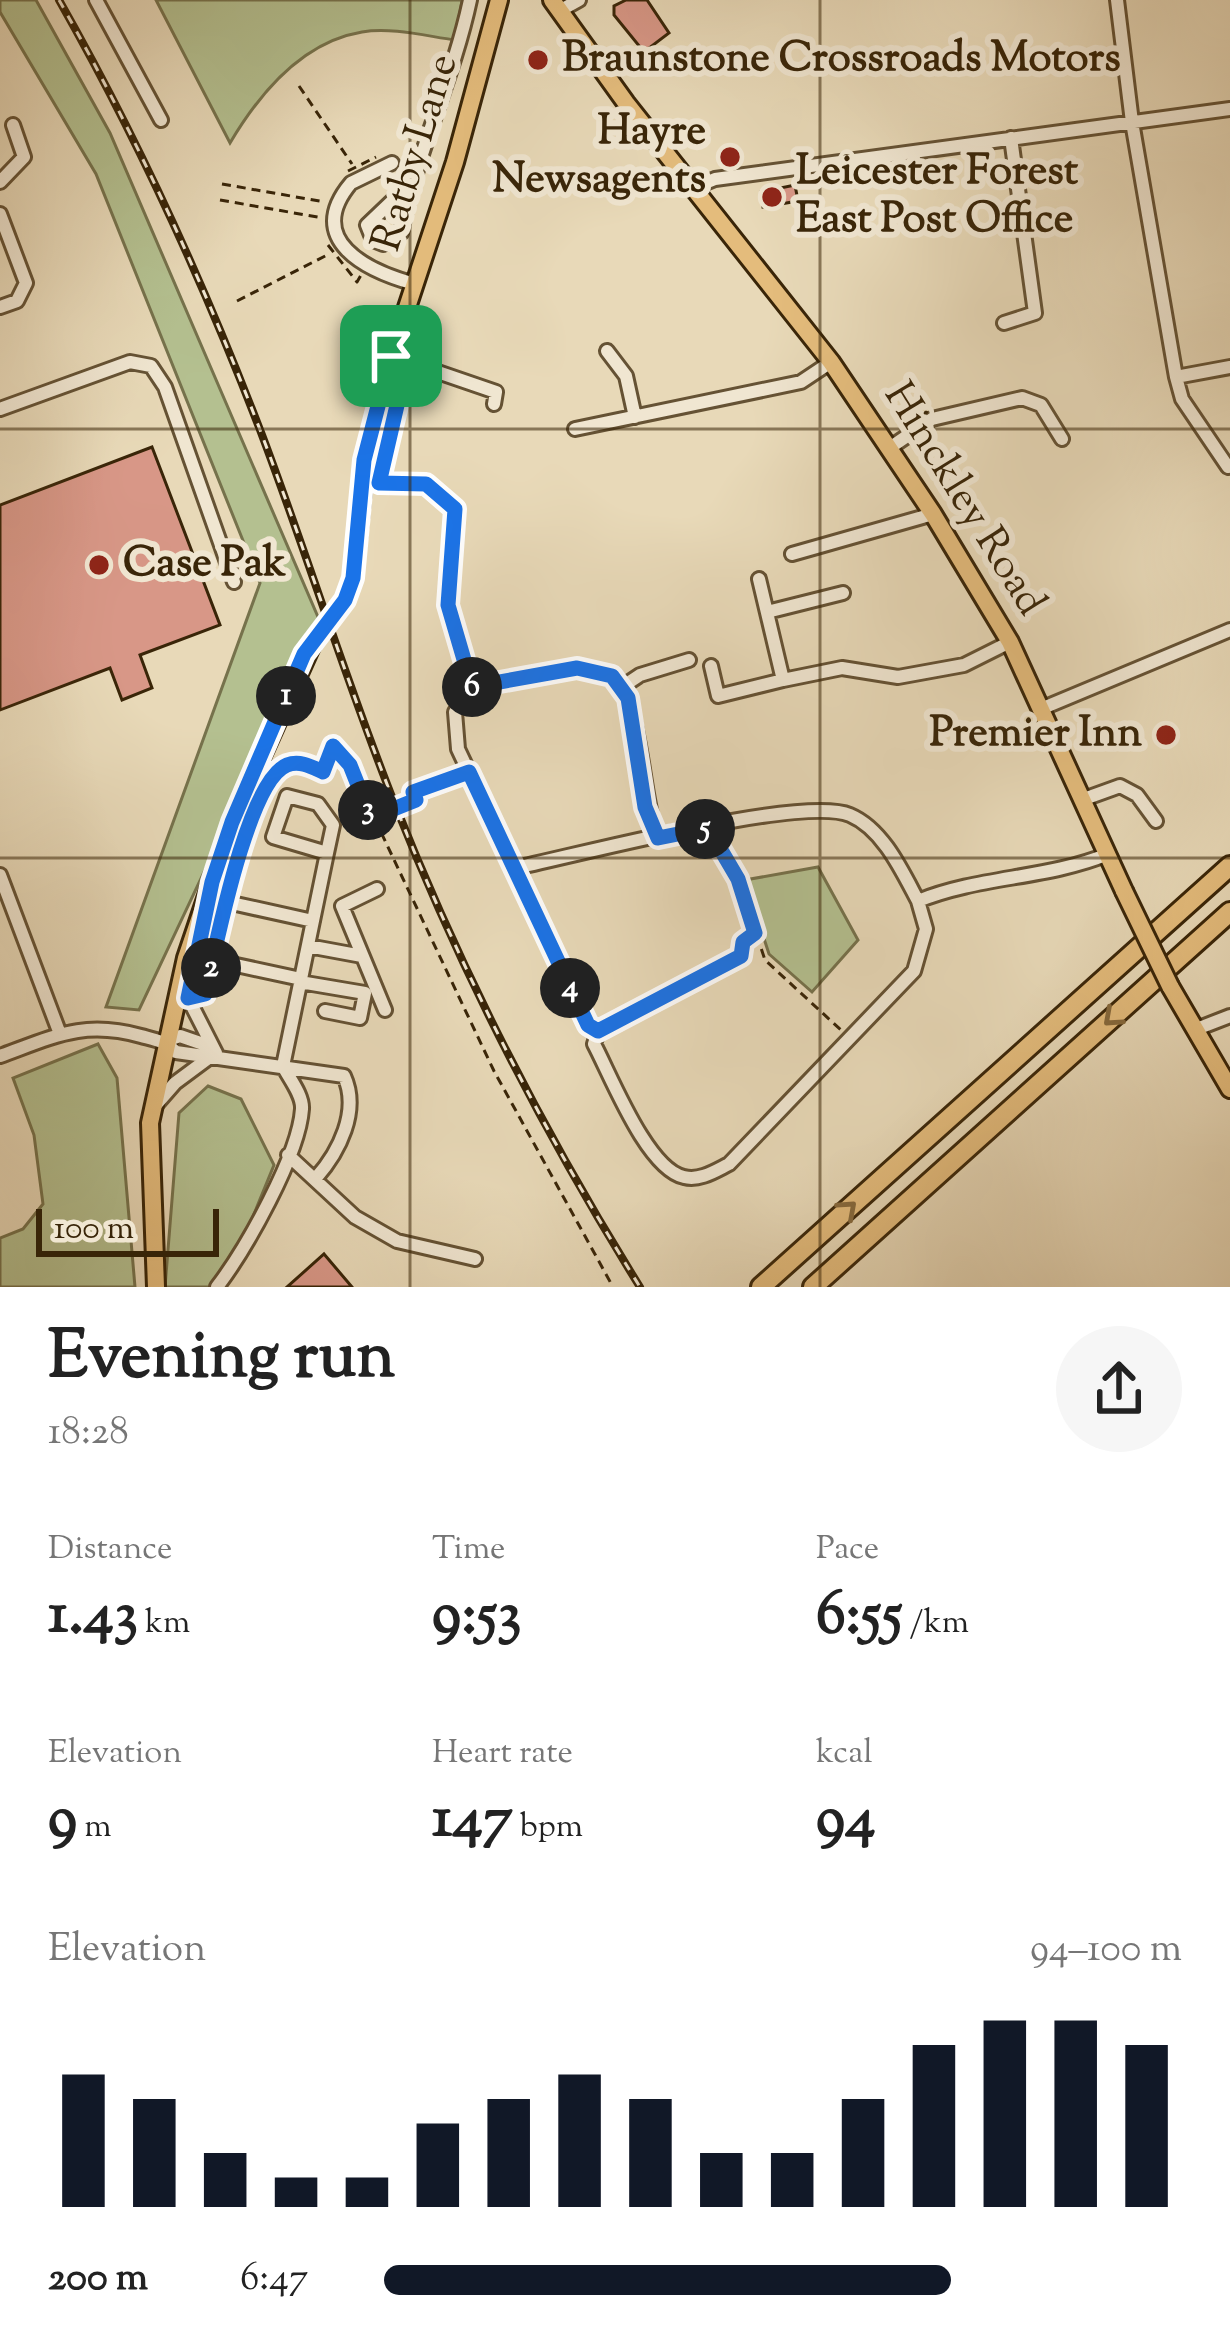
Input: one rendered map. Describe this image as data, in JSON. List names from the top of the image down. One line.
{"streets":{"main road":["Ratby Lane","Hinckley Road"]},"places":["Braunstone Crossroads Motors","Hayre Newsagents","Leicester Forest East Post Office","Case Pak","Premier Inn"],"scale_bar":"100 m","page":{"pins":["6","1","3","5","2","4"],"scale":"100 m","heading":["Evening run","18:28"],"stats":[["Distance","1.43 km"],["Time","9:53"],["Pace","6:55 /km"],["Elevation","9 m"],["Heart rate","147 bpm"],["kcal","94"]],"chart":["Elevation","94–100 m"],"list":[{"name":"200 m","note":"6:47"}]}}
